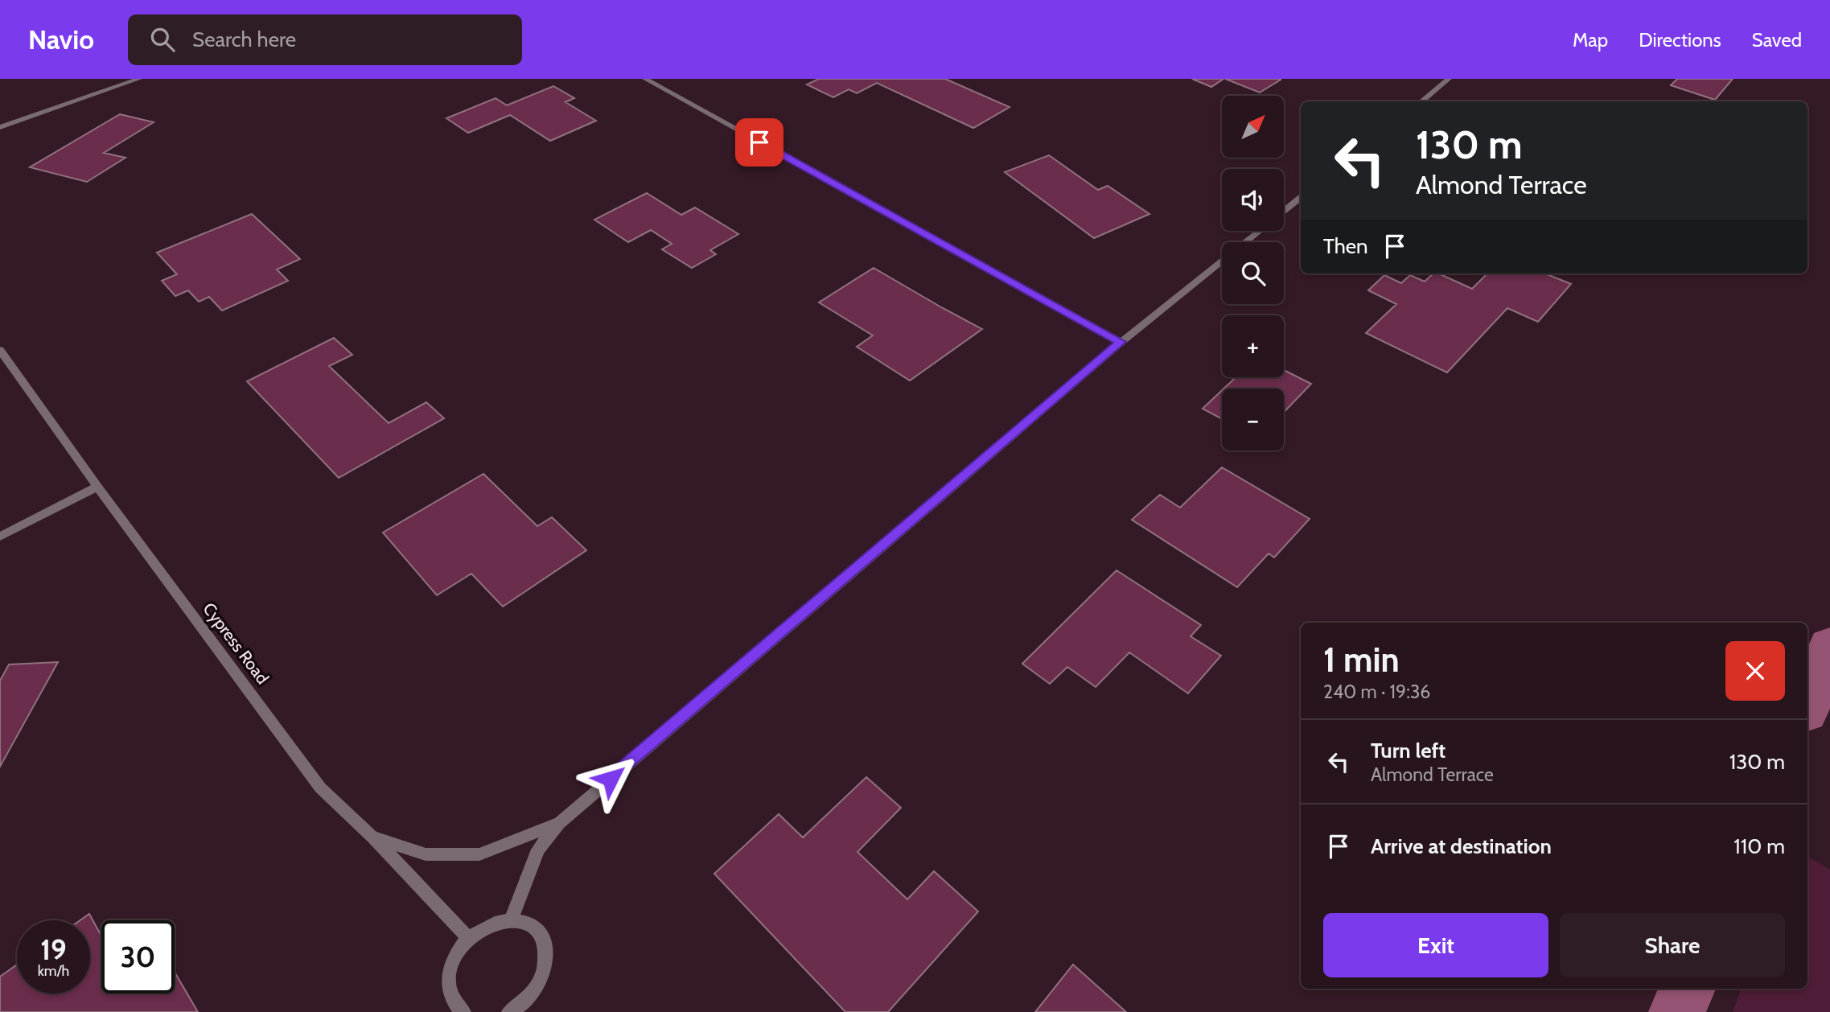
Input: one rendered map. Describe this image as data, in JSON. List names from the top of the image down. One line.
{"streets":{"street":["Cypress Road"]},"north":"top right","page":{"header":"Navio","search":"Search here","nav":["Map","Directions","Saved"],"map_buttons":["+","−"],"turn":["130 m","Almond Terrace"],"then":"Then","heading":["1 min","240 m · 19:36"],"list":[{"name":"Turn left","note":"Almond Terrace","value":"130 m"},{"name":"Arrive at destination","value":"110 m"}],"buttons":["Exit","Share"],"speed":"19 km/h","limit":"30"}}
